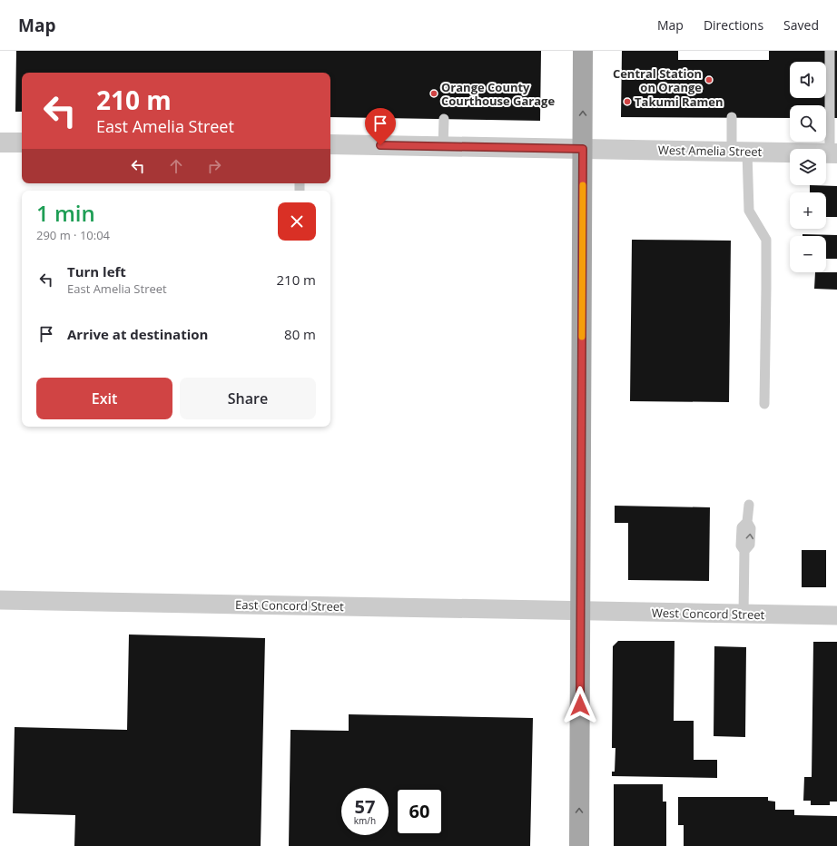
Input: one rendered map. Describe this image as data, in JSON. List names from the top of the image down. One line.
{"streets":{"street":["West Amelia Street","East Concord Street","West Concord Street"]},"crossings":[["East Concord Street","West Concord Street"]],"places":["Central Station on Orange","Orange County Courthouse Garage","Takumi Ramen"],"page":{"header":"Map","nav":["Map","Directions","Saved"],"map_buttons":["+","−"],"turn":["210 m","East Amelia Street"],"heading":["1 min","290 m · 10:04"],"list":[{"name":"Turn left","note":"East Amelia Street","value":"210 m"},{"name":"Arrive at destination","value":"80 m"}],"buttons":["Exit","Share"],"speed":"57 km/h","limit":"60"}}
